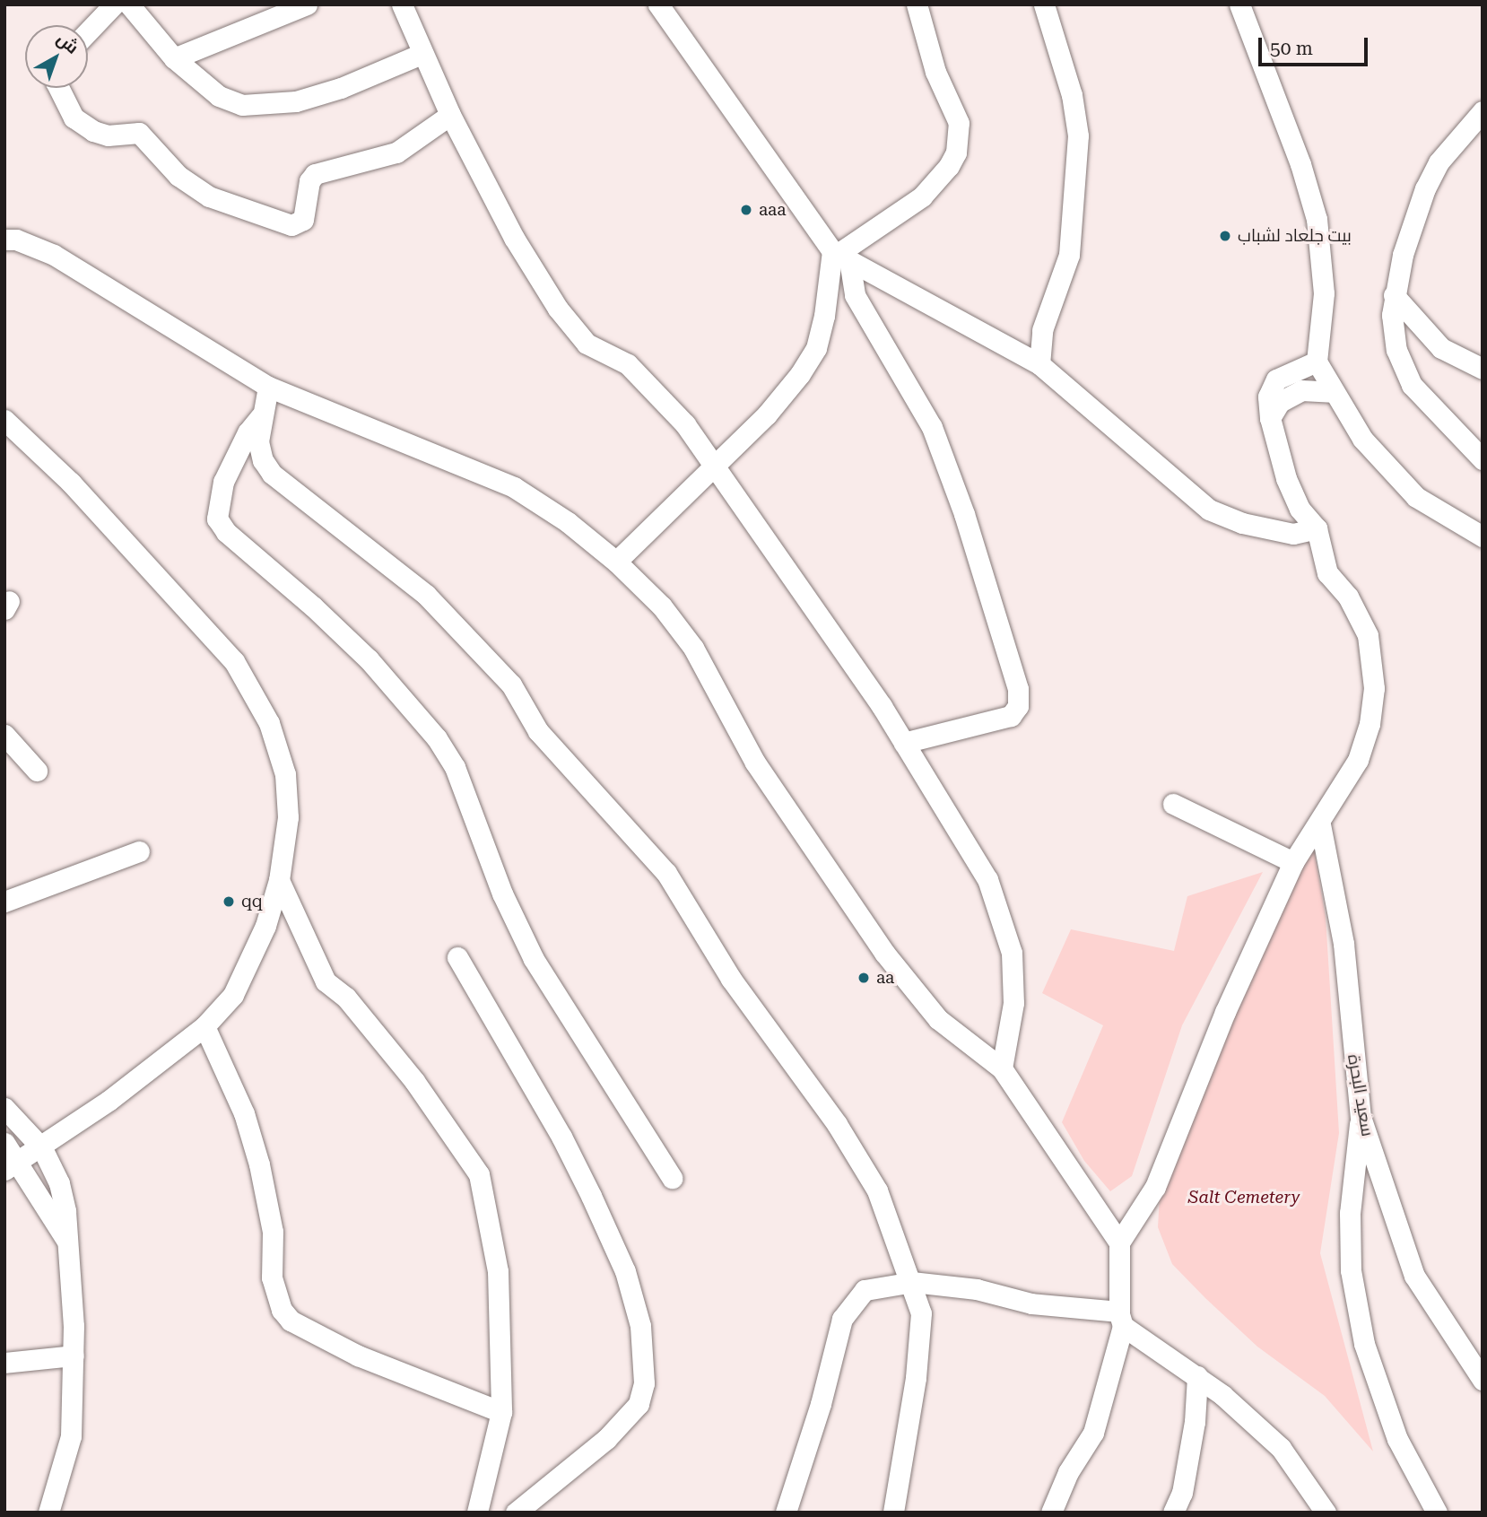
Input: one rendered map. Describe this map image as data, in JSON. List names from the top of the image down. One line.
{"streets":{"street":["سعيد البحرة"]},"parks":["Salt Cemetery"],"places":["aaa","بيت جلعاد لشباب","qq","aa"],"scale_bar":"50 m","north":"top right"}
